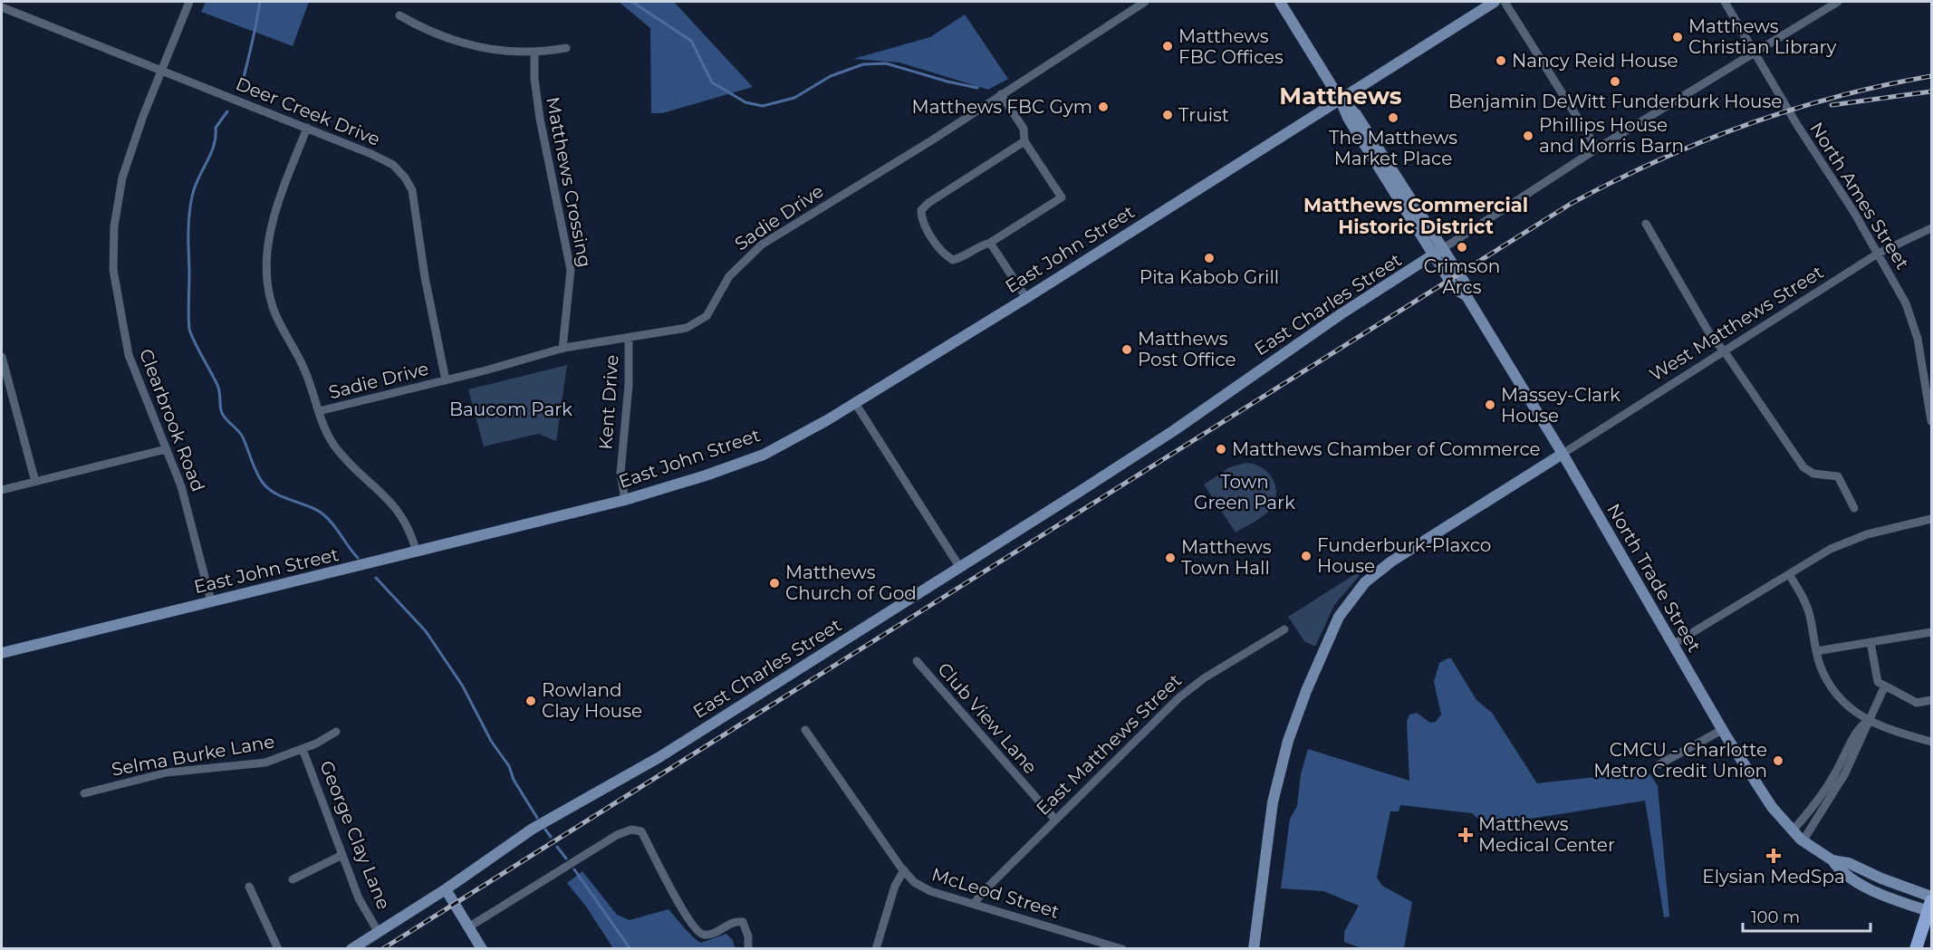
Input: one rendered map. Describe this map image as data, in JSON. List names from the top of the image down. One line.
{"streets":{"main road":["East John Street","East Charles Street","North Trade Street"],"street":["Deer Creek Drive","Matthews Crossing","North Ames Street","Sadie Drive","West Matthews Street","Kent Drive","Clearbrook Road","Club View Lane","East Matthews Street","Selma Burke Lane","George Clay Lane","McLeod Street"]},"crossings":[["Deer Creek Drive","Sadie Drive"],["Deer Creek Drive","Clearbrook Road"],["Matthews Crossing","Sadie Drive"],["North Ames Street","West Matthews Street"],["Sadie Drive","Kent Drive"],["East John Street","Kent Drive"],["East John Street","Clearbrook Road"],["East John Street","North Trade Street"],["East Charles Street","North Trade Street"],["East Charles Street","George Clay Lane"],["West Matthews Street","North Trade Street"],["Club View Lane","East Matthews Street"],["East Matthews Street","McLeod Street"],["Selma Burke Lane","George Clay Lane"]],"districts":["Matthews","Matthews Commercial Historic District"],"parks":["Baucom Park","Town Green Park"],"places":{"other":["Matthews Christian Library","Matthews FBC Offices","Nancy Reid House","Benjamin DeWitt Funderburk House","Matthews FBC Gym","Truist","The Matthews Market Place","Phillips House and Morris Barn","Crimson Arcs","Pita Kabob Grill","Matthews Post Office","Massey-Clark House","Matthews Chamber of Commerce","Funderburk-Plaxco House","Matthews Town Hall","Matthews Church of God","Rowland Clay House","CMCU - Charlotte Metro Credit Union"],"health":["Matthews Medical Center","Elysian MedSpa"]},"scale_bar":"100 m"}
